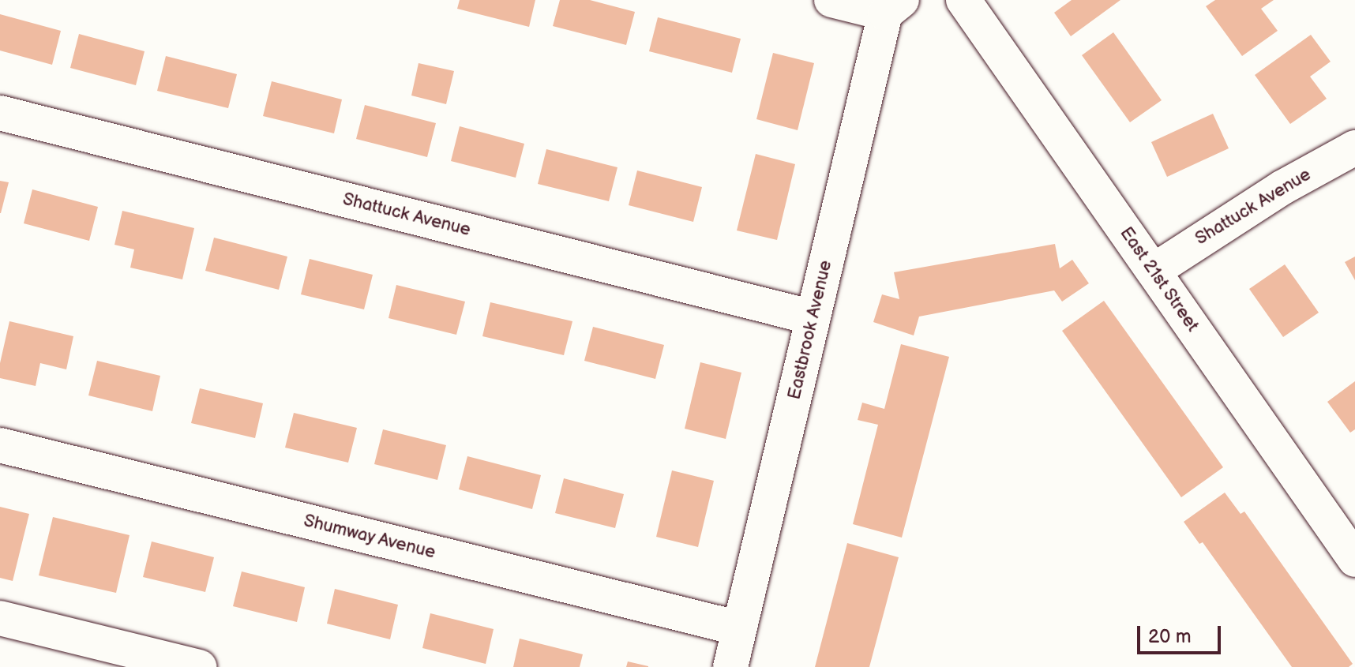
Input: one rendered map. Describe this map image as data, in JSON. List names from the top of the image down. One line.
{"streets":{"street":["Shattuck Avenue","East 21st Street","Eastbrook Avenue","Shumway Avenue"]},"crossings":[["Shattuck Avenue","East 21st Street"],["Shattuck Avenue","Eastbrook Avenue"],["Eastbrook Avenue","Shumway Avenue"]],"scale_bar":"20 m"}
